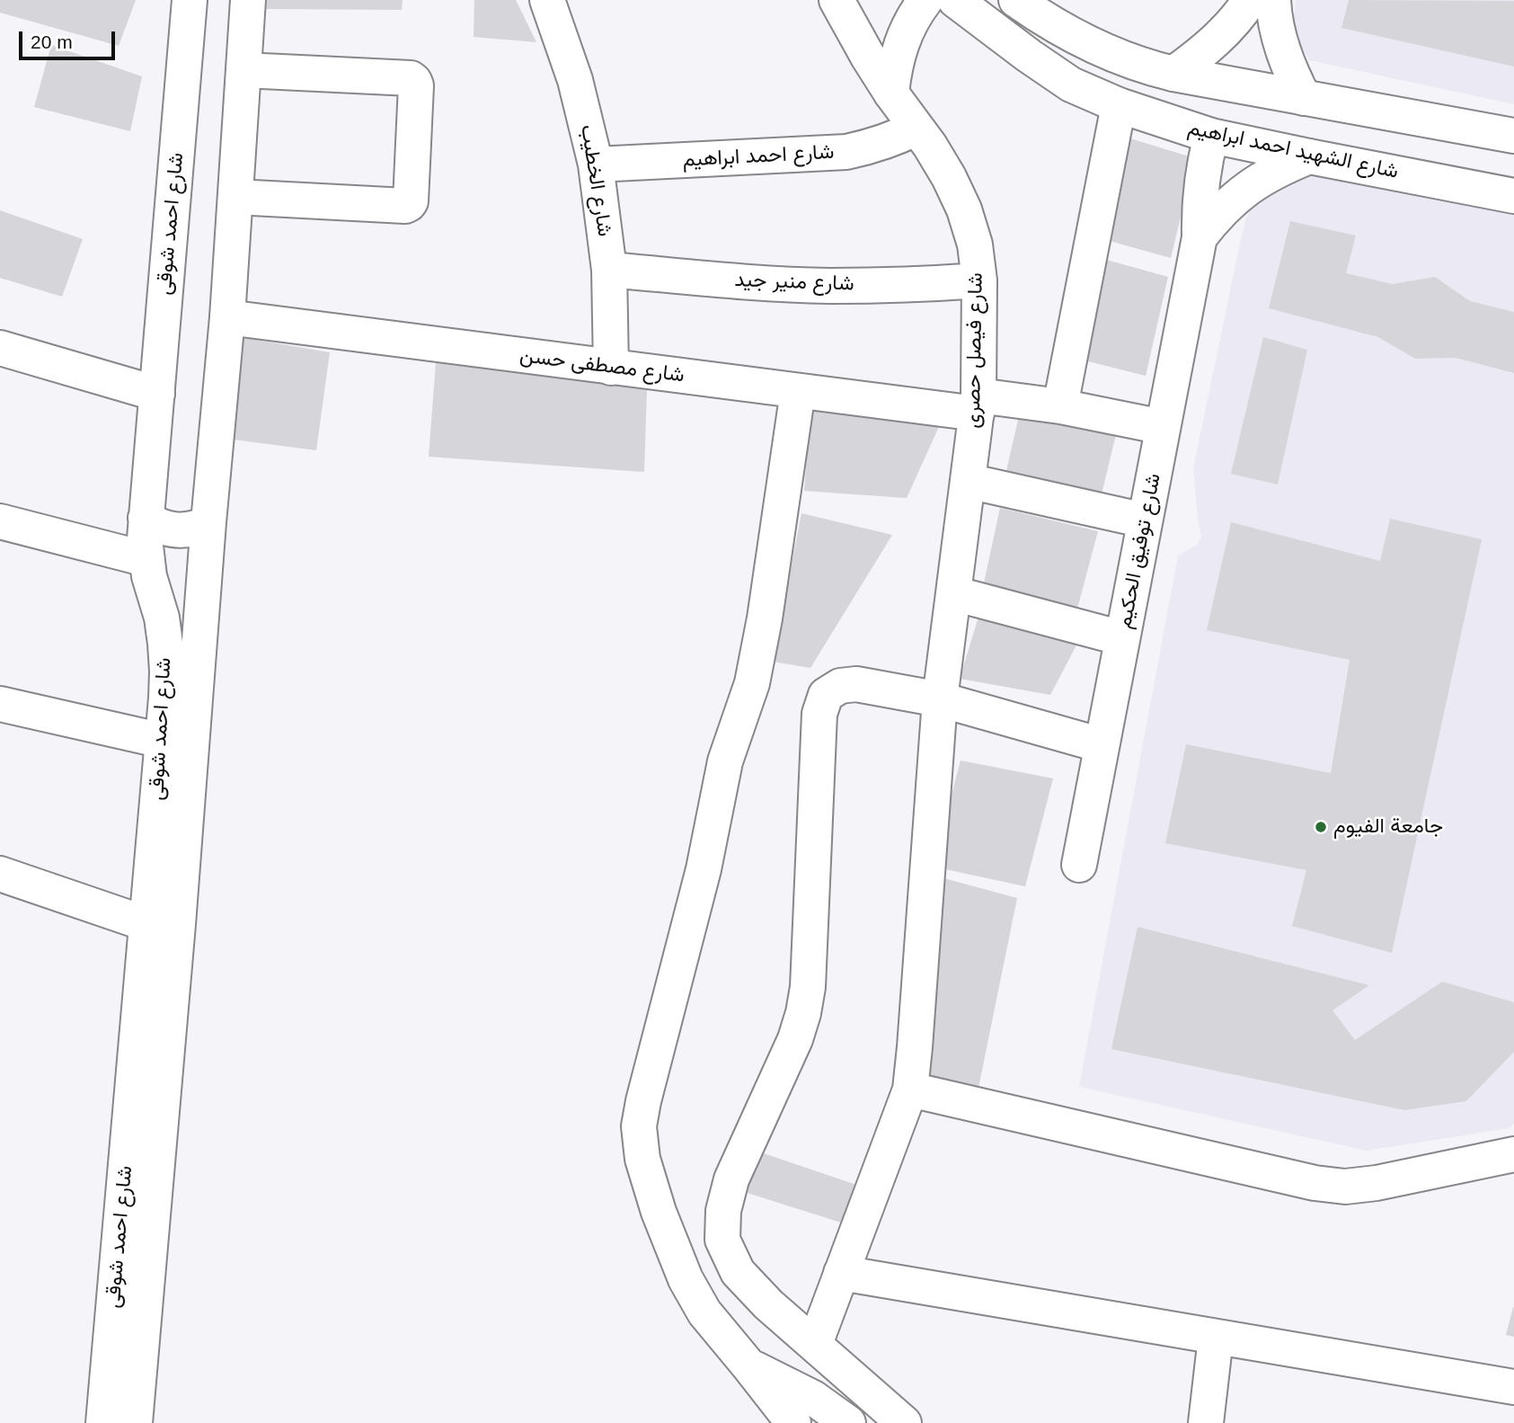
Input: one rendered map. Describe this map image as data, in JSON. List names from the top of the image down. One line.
{"streets":{"street":["شارع الشهيد احمد ابراهيم","شارع احمد ابراهيم","شارع الخطيب","شارع احمد شوقى","شارع منير جيد","شارع فيصل حصرى","شارع مصطفى حسن","شارع توفيق الحكيم"]},"crossings":[["شارع الشهيد احمد ابراهيم","شارع توفيق الحكيم"],["شارع احمد ابراهيم","شارع الخطيب"],["شارع احمد ابراهيم","شارع فيصل حصرى"],["شارع الخطيب","شارع منير جيد"],["شارع الخطيب","شارع مصطفى حسن"],["شارع احمد شوقى","شارع مصطفى حسن"],["شارع منير جيد","شارع فيصل حصرى"],["شارع فيصل حصرى","شارع مصطفى حسن"],["شارع مصطفى حسن","شارع توفيق الحكيم"]],"places":["جامعة الفيوم"],"scale_bar":"20 m"}
